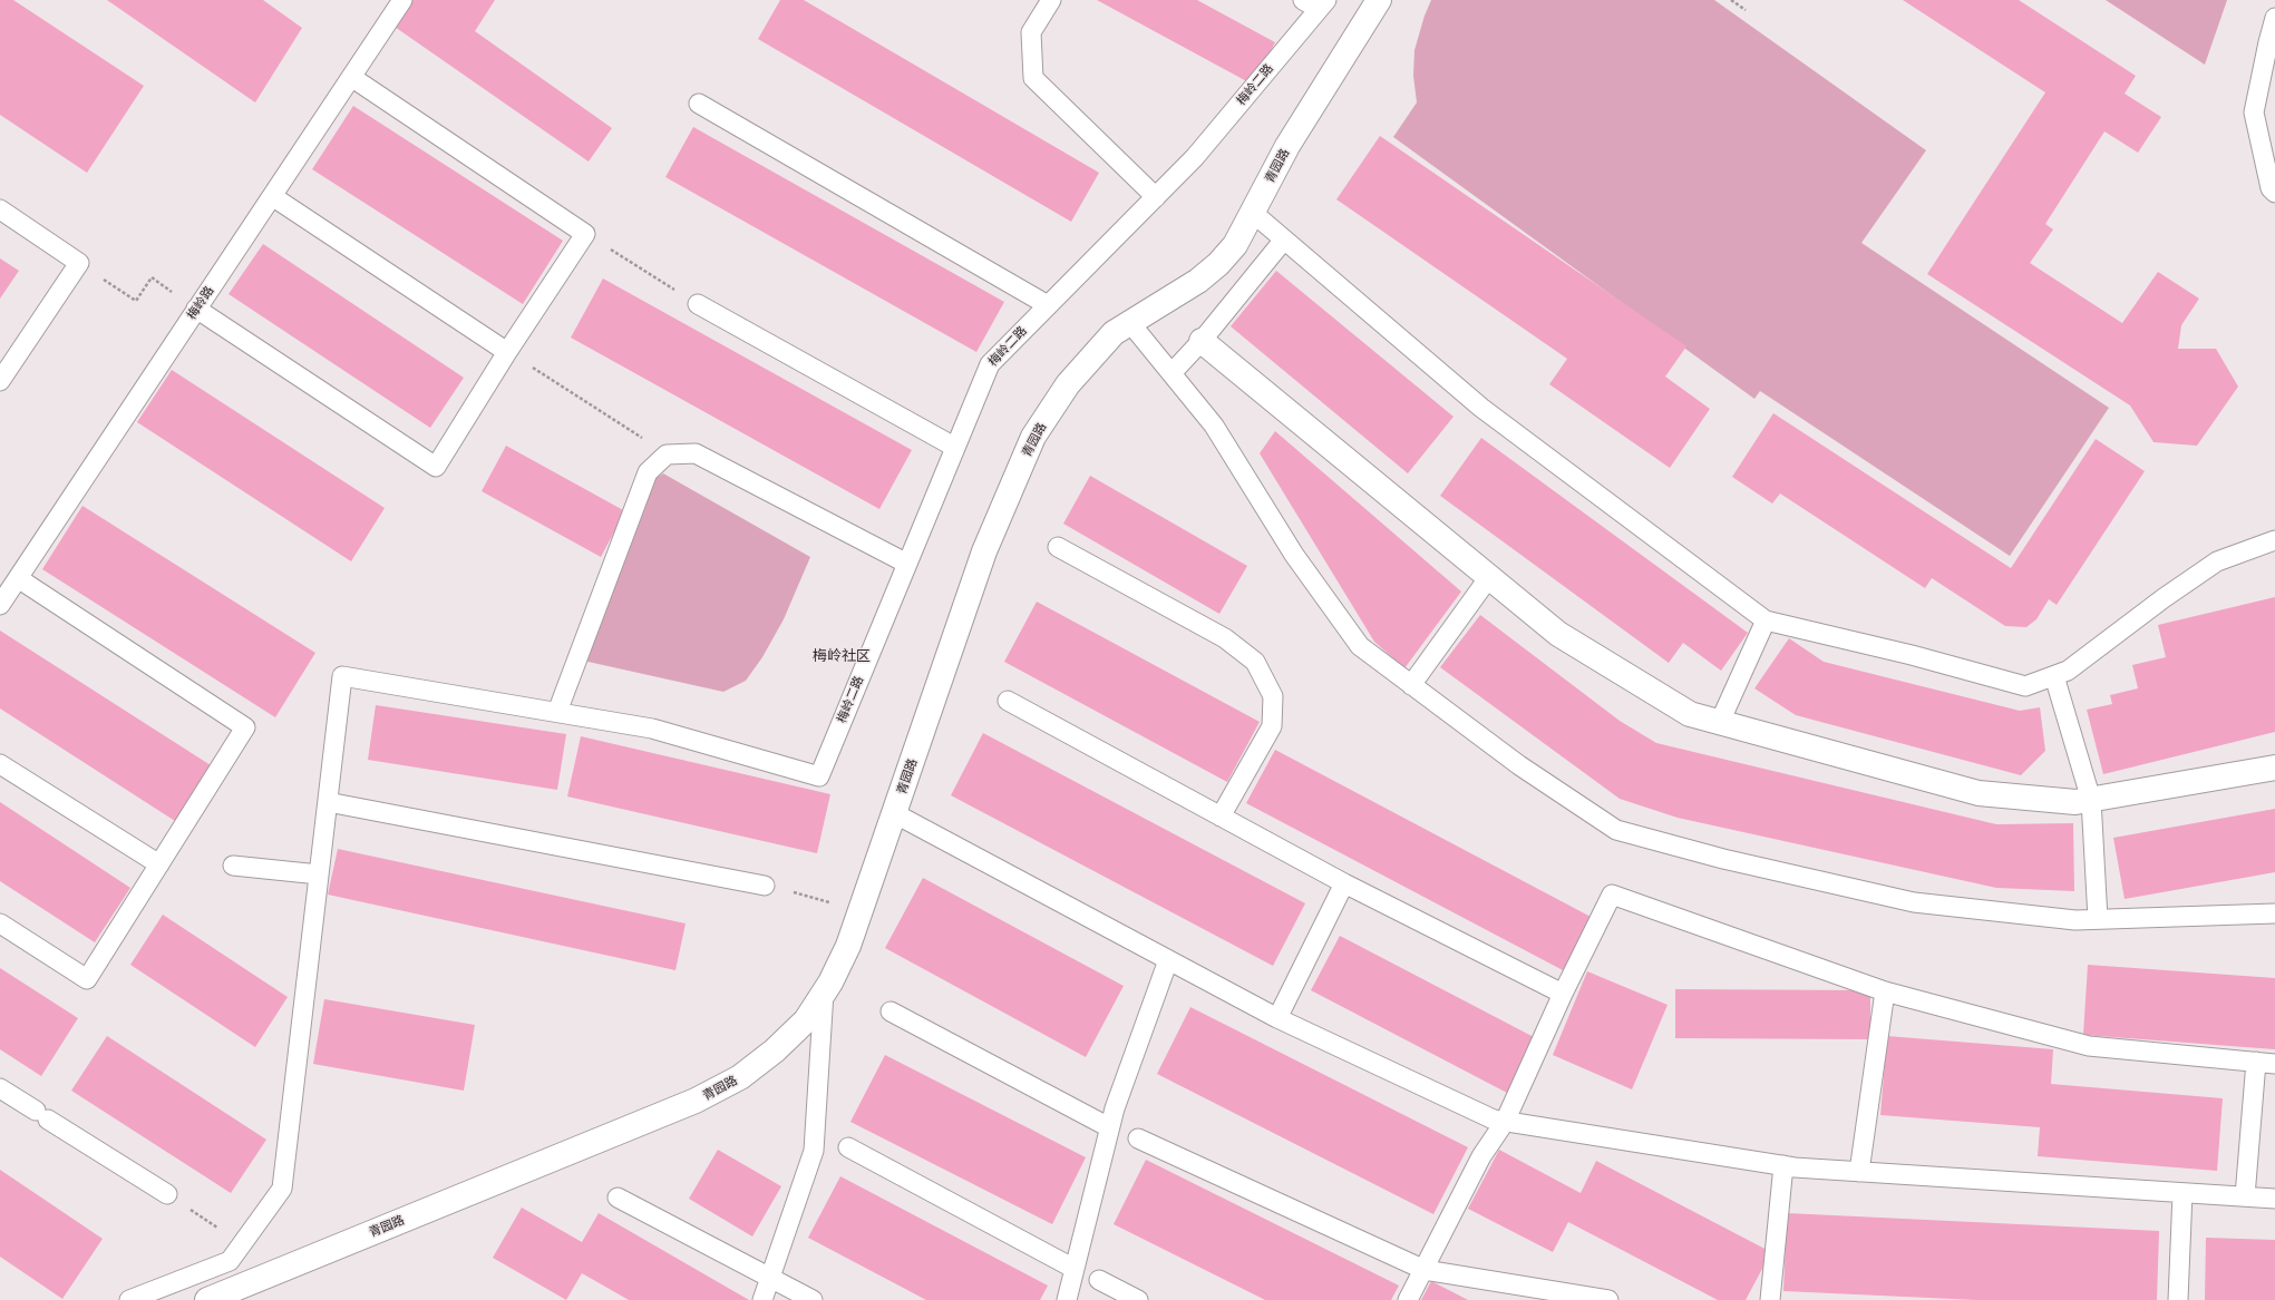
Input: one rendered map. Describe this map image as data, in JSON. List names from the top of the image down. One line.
{"streets":{"street":["青园路"],"lane":["梅岭二路","梅岭路"]},"districts":["梅岭社区"]}
